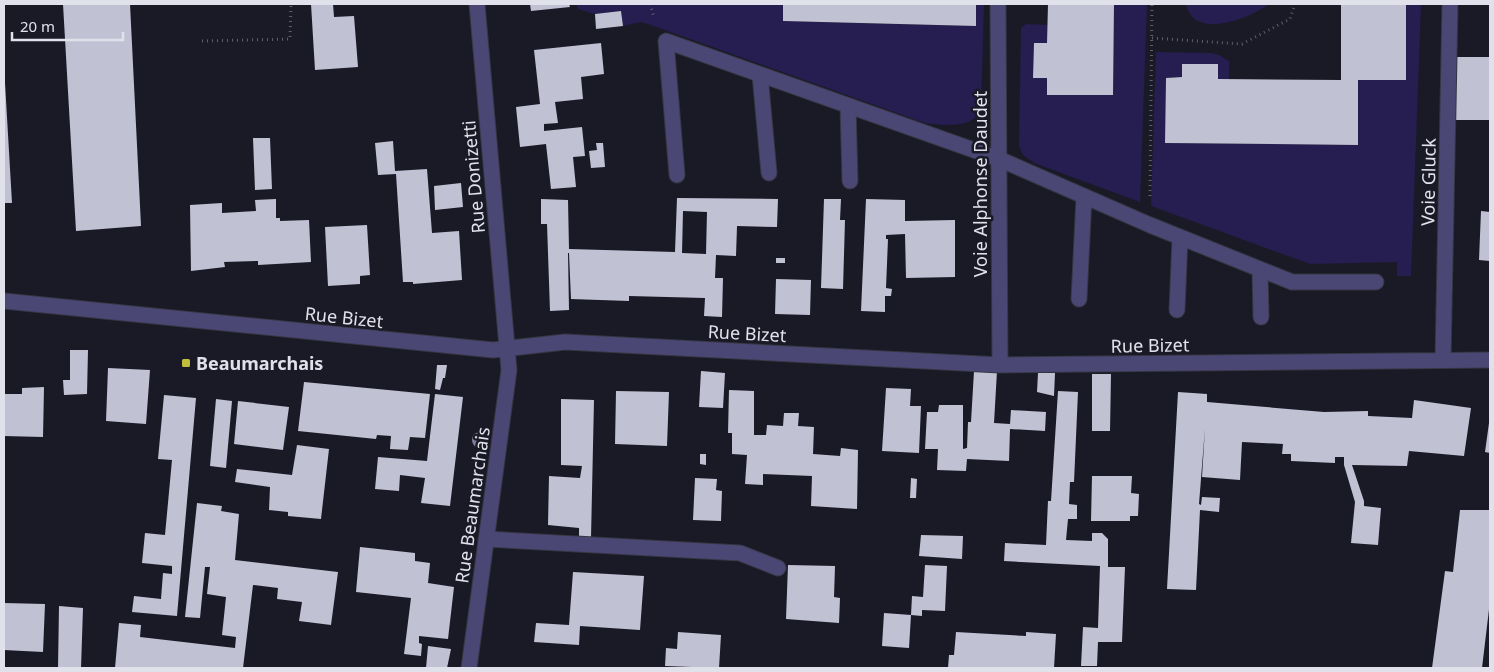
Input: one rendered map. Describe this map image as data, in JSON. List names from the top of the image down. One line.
{"streets":{"street":["Rue Donizetti","Voie Gluck","Voie Alphonse Daudet","Rue Bizet","Rue Beaumarchais"]},"crossings":[["Rue Donizetti","Rue Bizet"],["Rue Donizetti","Rue Beaumarchais"],["Voie Gluck","Rue Bizet"],["Voie Alphonse Daudet","Rue Bizet"],["Rue Bizet","Rue Beaumarchais"]],"places":{"transit":["Beaumarchais"]},"scale_bar":"20 m"}
